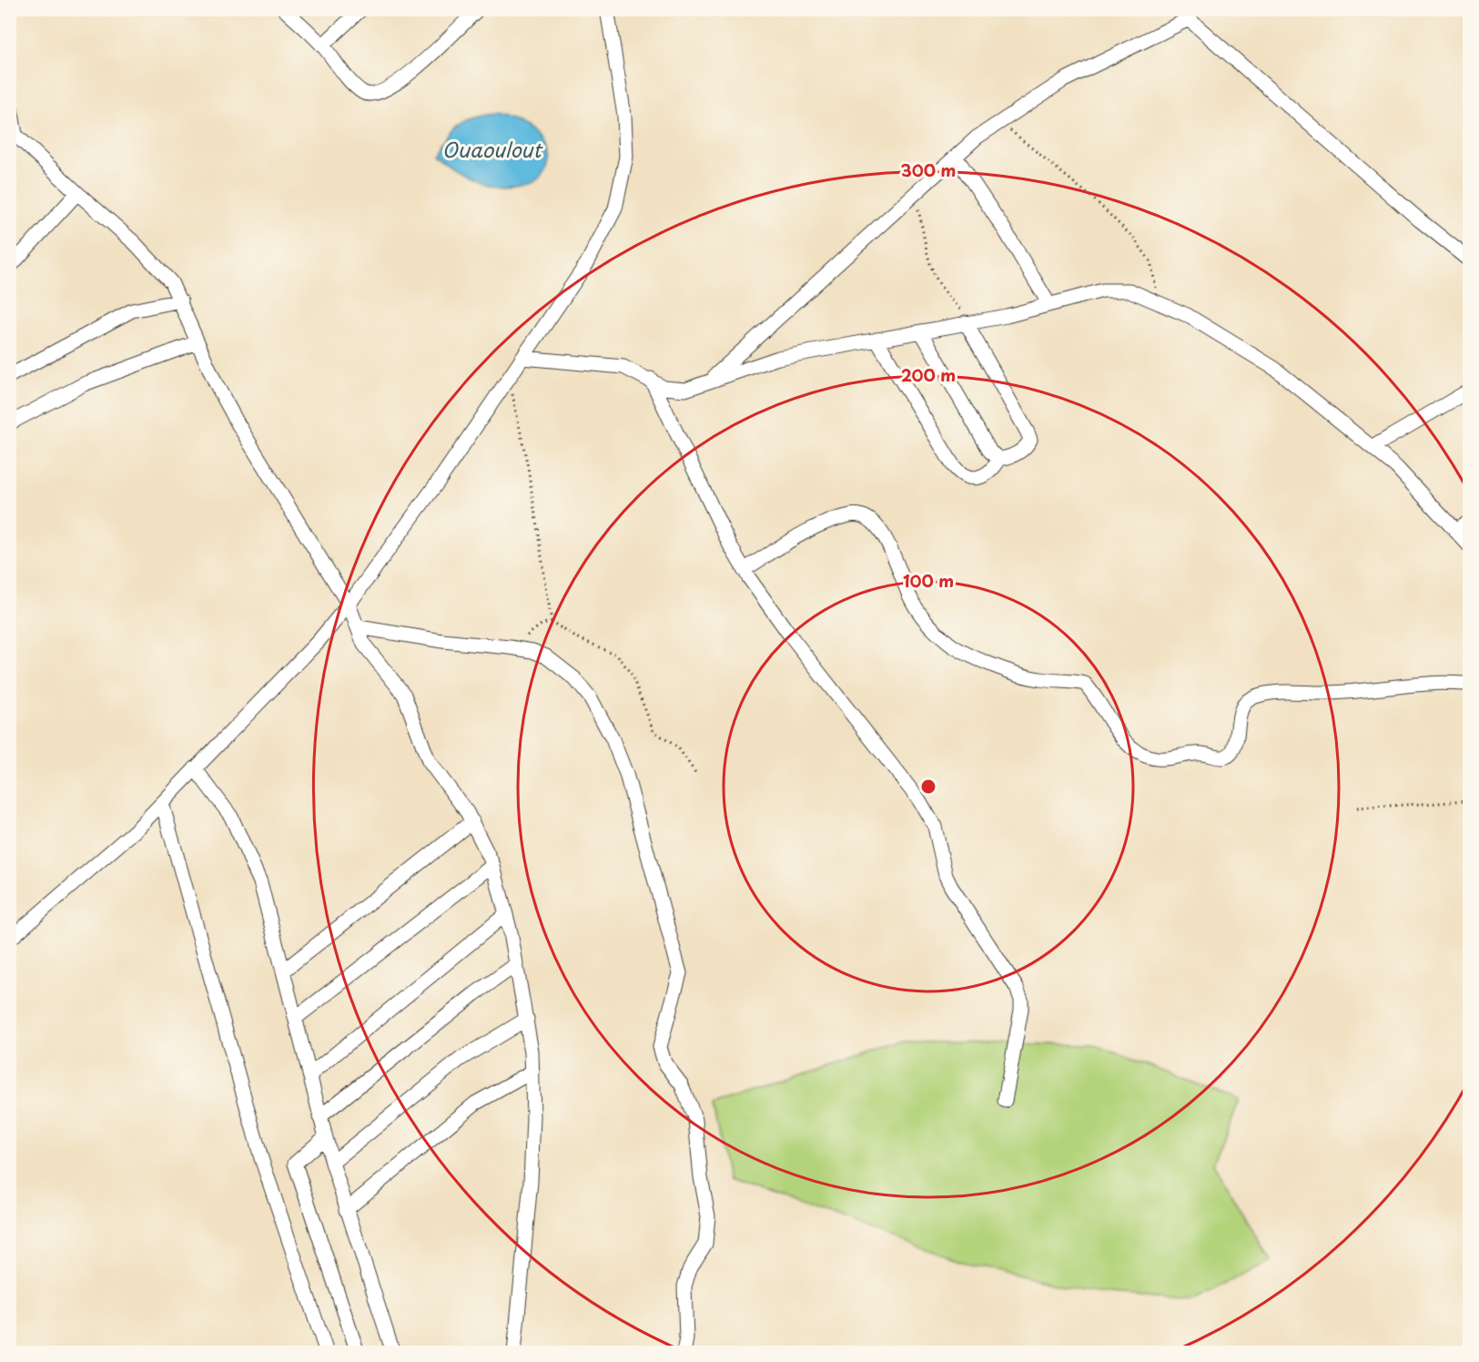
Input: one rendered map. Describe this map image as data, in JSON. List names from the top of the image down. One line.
{"water":["Ouaoulout"],"rings":["300 m","200 m","100 m"]}
